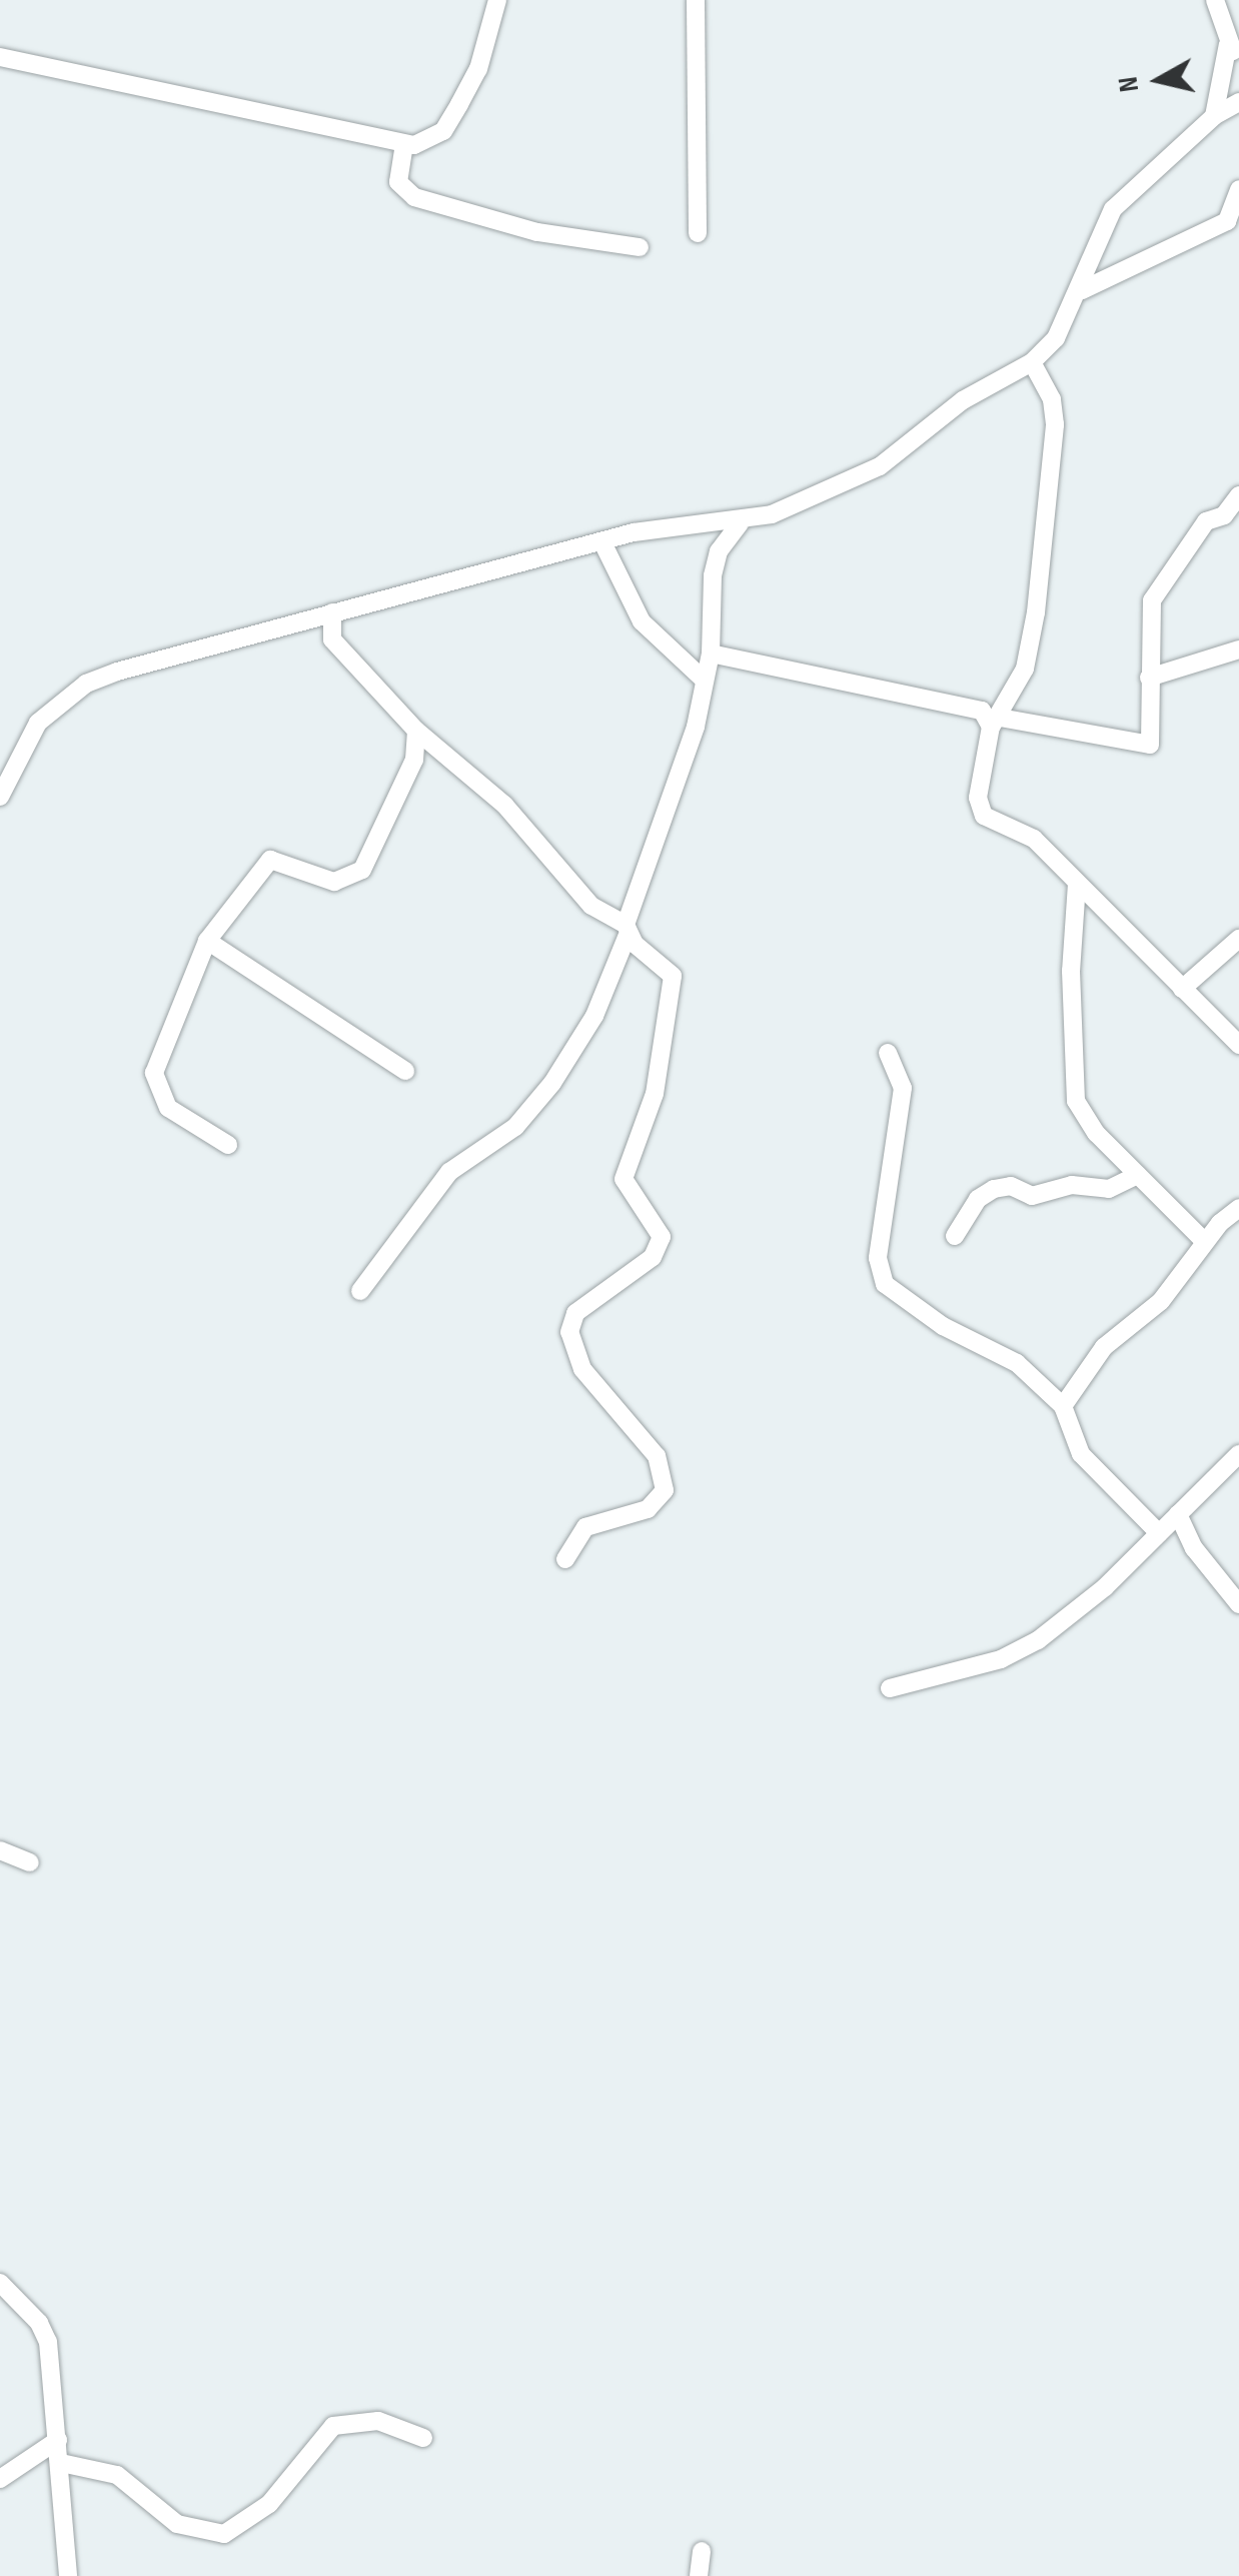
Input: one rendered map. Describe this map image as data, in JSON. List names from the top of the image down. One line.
{"north":"left"}
